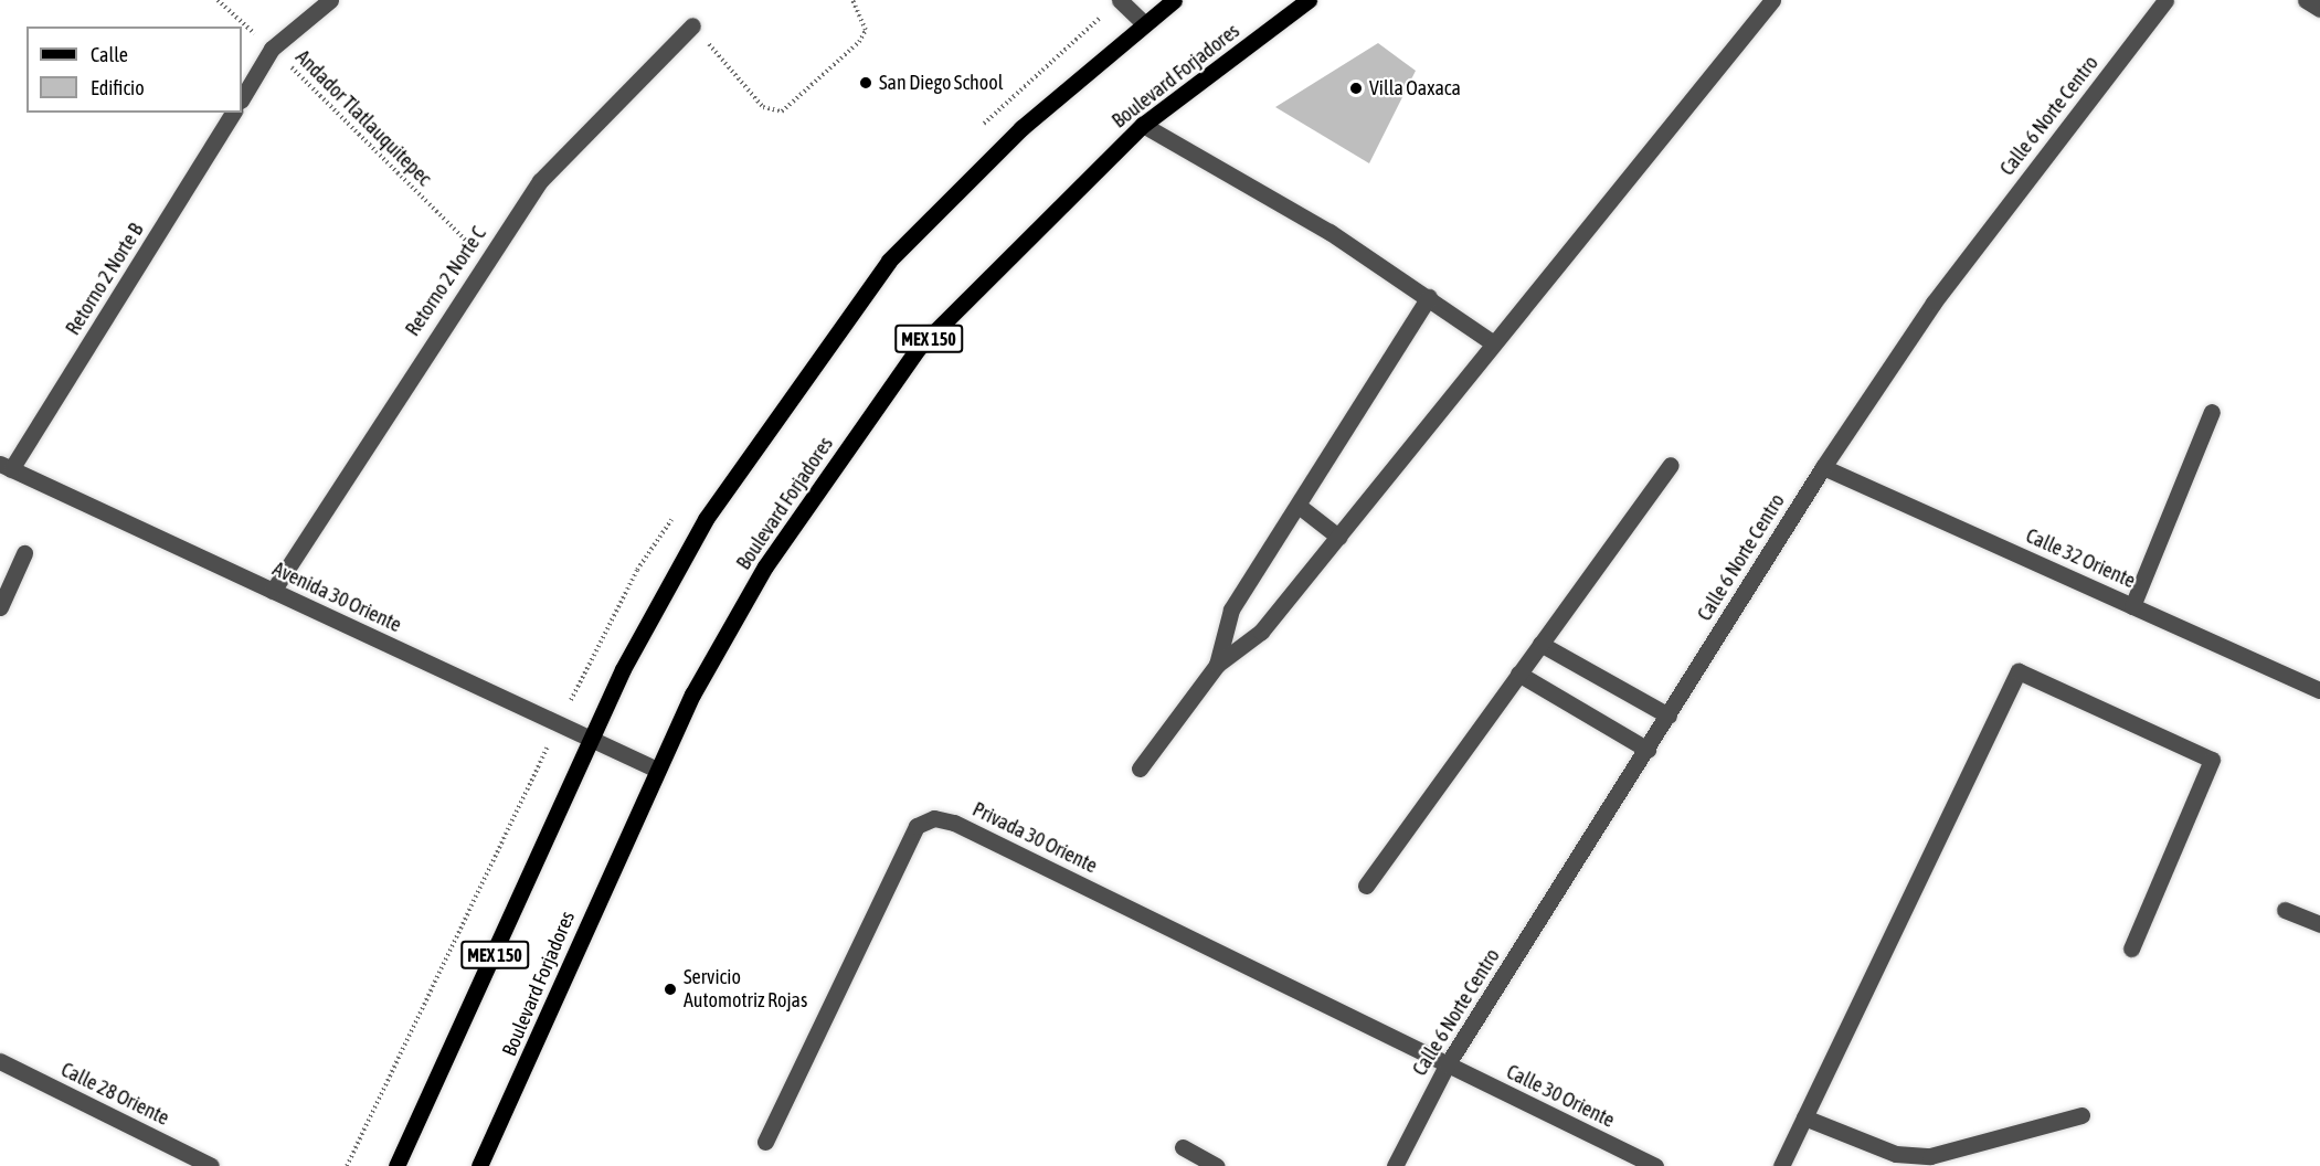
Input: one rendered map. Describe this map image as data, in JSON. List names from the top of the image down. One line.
{"streets":{"main road":["Boulevard Forjadores","MEX 150"],"street":["Calle 6 Norte Centro","Retorno 2 Norte B","Retorno 2 Norte C","Calle 32 Oriente","Avenida 30 Oriente","Privada 30 Oriente","Calle 28 Oriente","Calle 30 Oriente"],"path":["Andador Tlatlauquitepec"]},"crossings":[["Boulevard Forjadores","Avenida 30 Oriente"],["Calle 6 Norte Centro","Calle 32 Oriente"],["Calle 6 Norte Centro","Privada 30 Oriente"],["Calle 6 Norte Centro","Calle 30 Oriente"],["Andador Tlatlauquitepec","Retorno 2 Norte C"],["Retorno 2 Norte B","Avenida 30 Oriente"],["Retorno 2 Norte C","Avenida 30 Oriente"],["MEX 150","Avenida 30 Oriente"],["Privada 30 Oriente","Calle 30 Oriente"]],"places":["San Diego School","Villa Oaxaca","Servicio Automotriz Rojas"],"legend":["Calle","Edificio"]}
